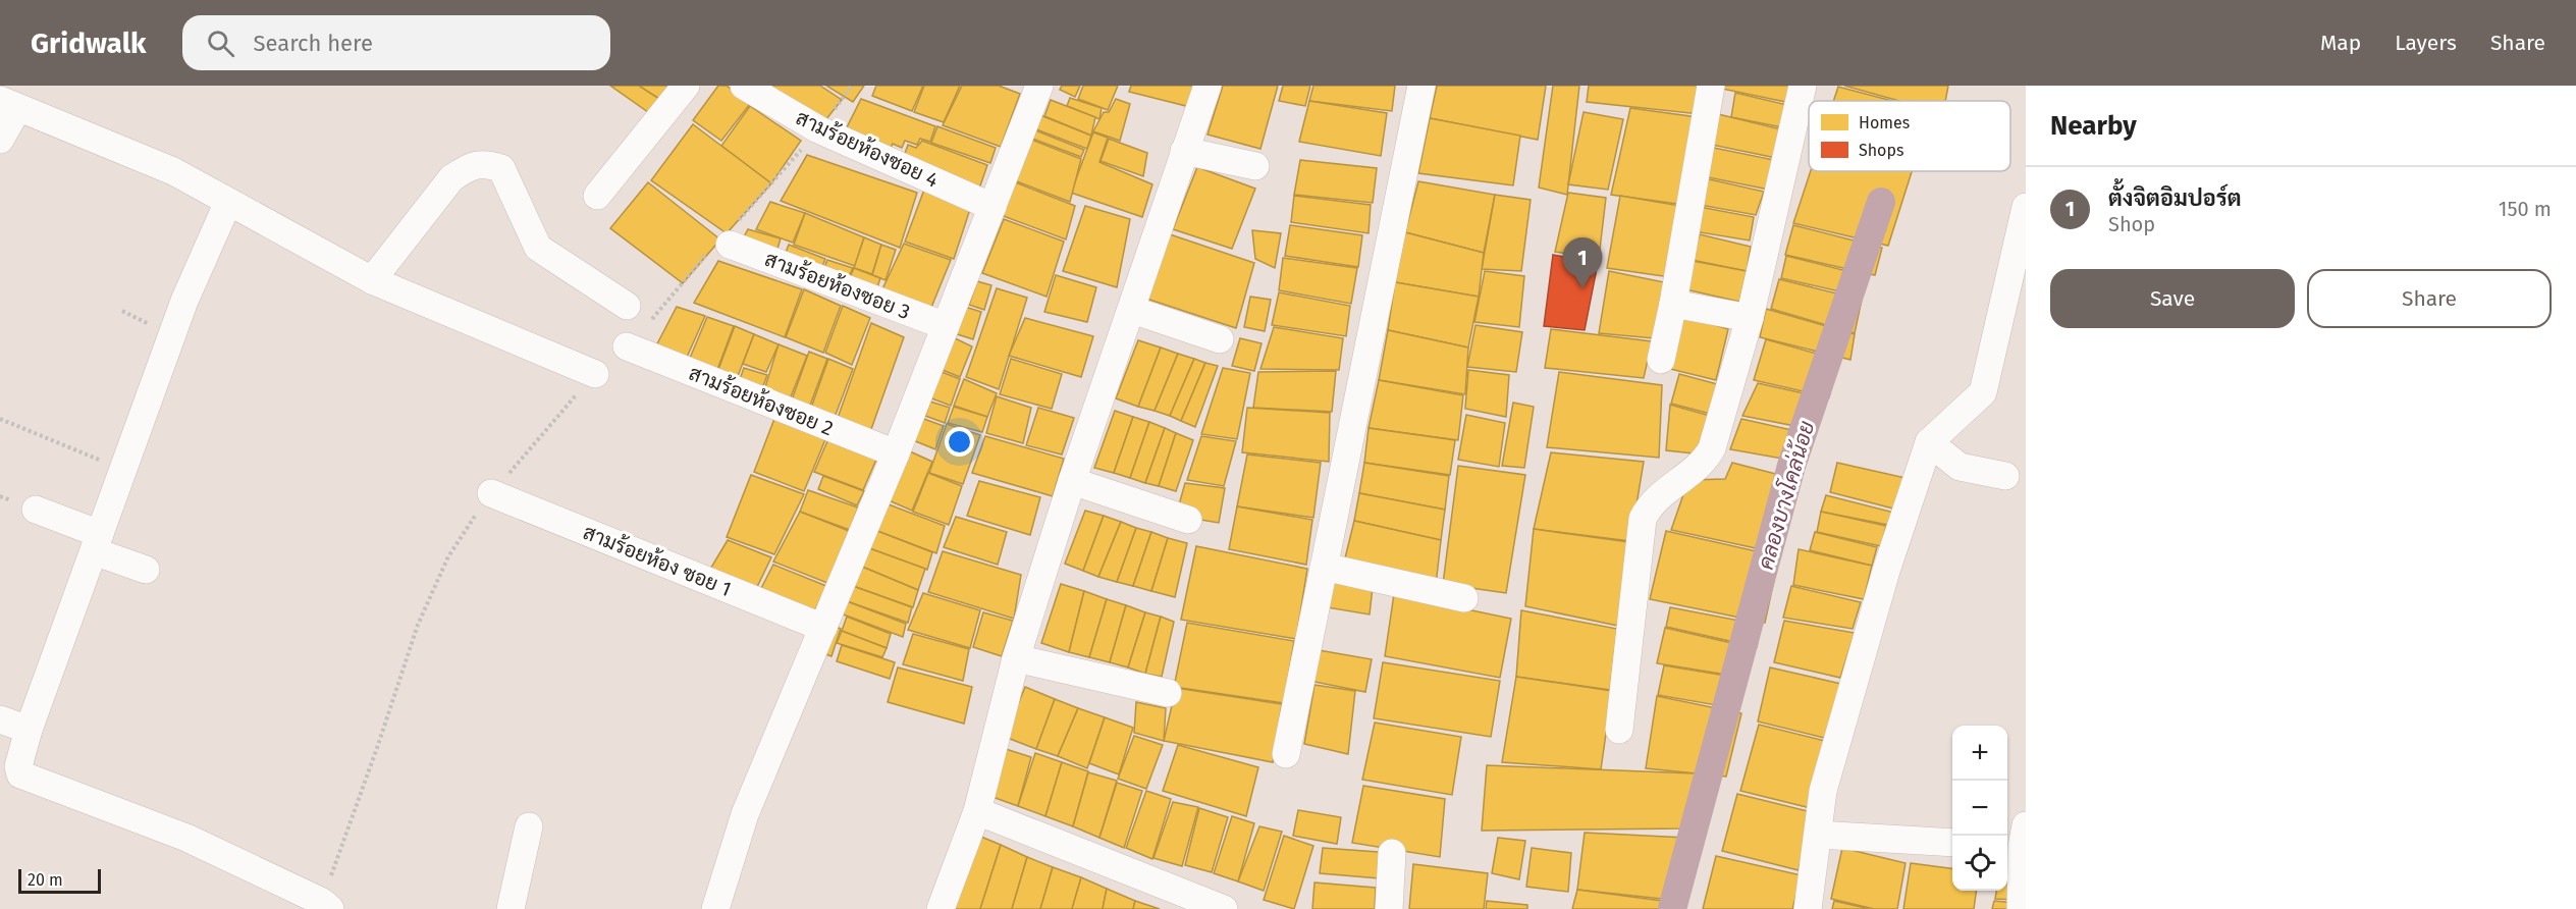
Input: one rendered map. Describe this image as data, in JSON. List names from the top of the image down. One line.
{"streets":{"street":["สามร้อยห้องซอย 4","สามร้อยห้องซอย 3","สามร้อยห้องซอย 2","สามร้อยห้อง ซอย 1"]},"water":["คลองบางโคล่น้อย"],"legend":["Homes","Shops"],"scale_bar":"20 m","page":{"header":"Gridwalk","search":"Search here","nav":["Map","Layers","Share"],"heading":"Nearby","list":[{"mark":"1","name":"ตั้งจิตอิมปอร์ต","note":"Shop","value":"150 m"}],"pins":"1","buttons":["Save","Share"],"map_buttons":["+","−"],"scale":"20 m"}}
